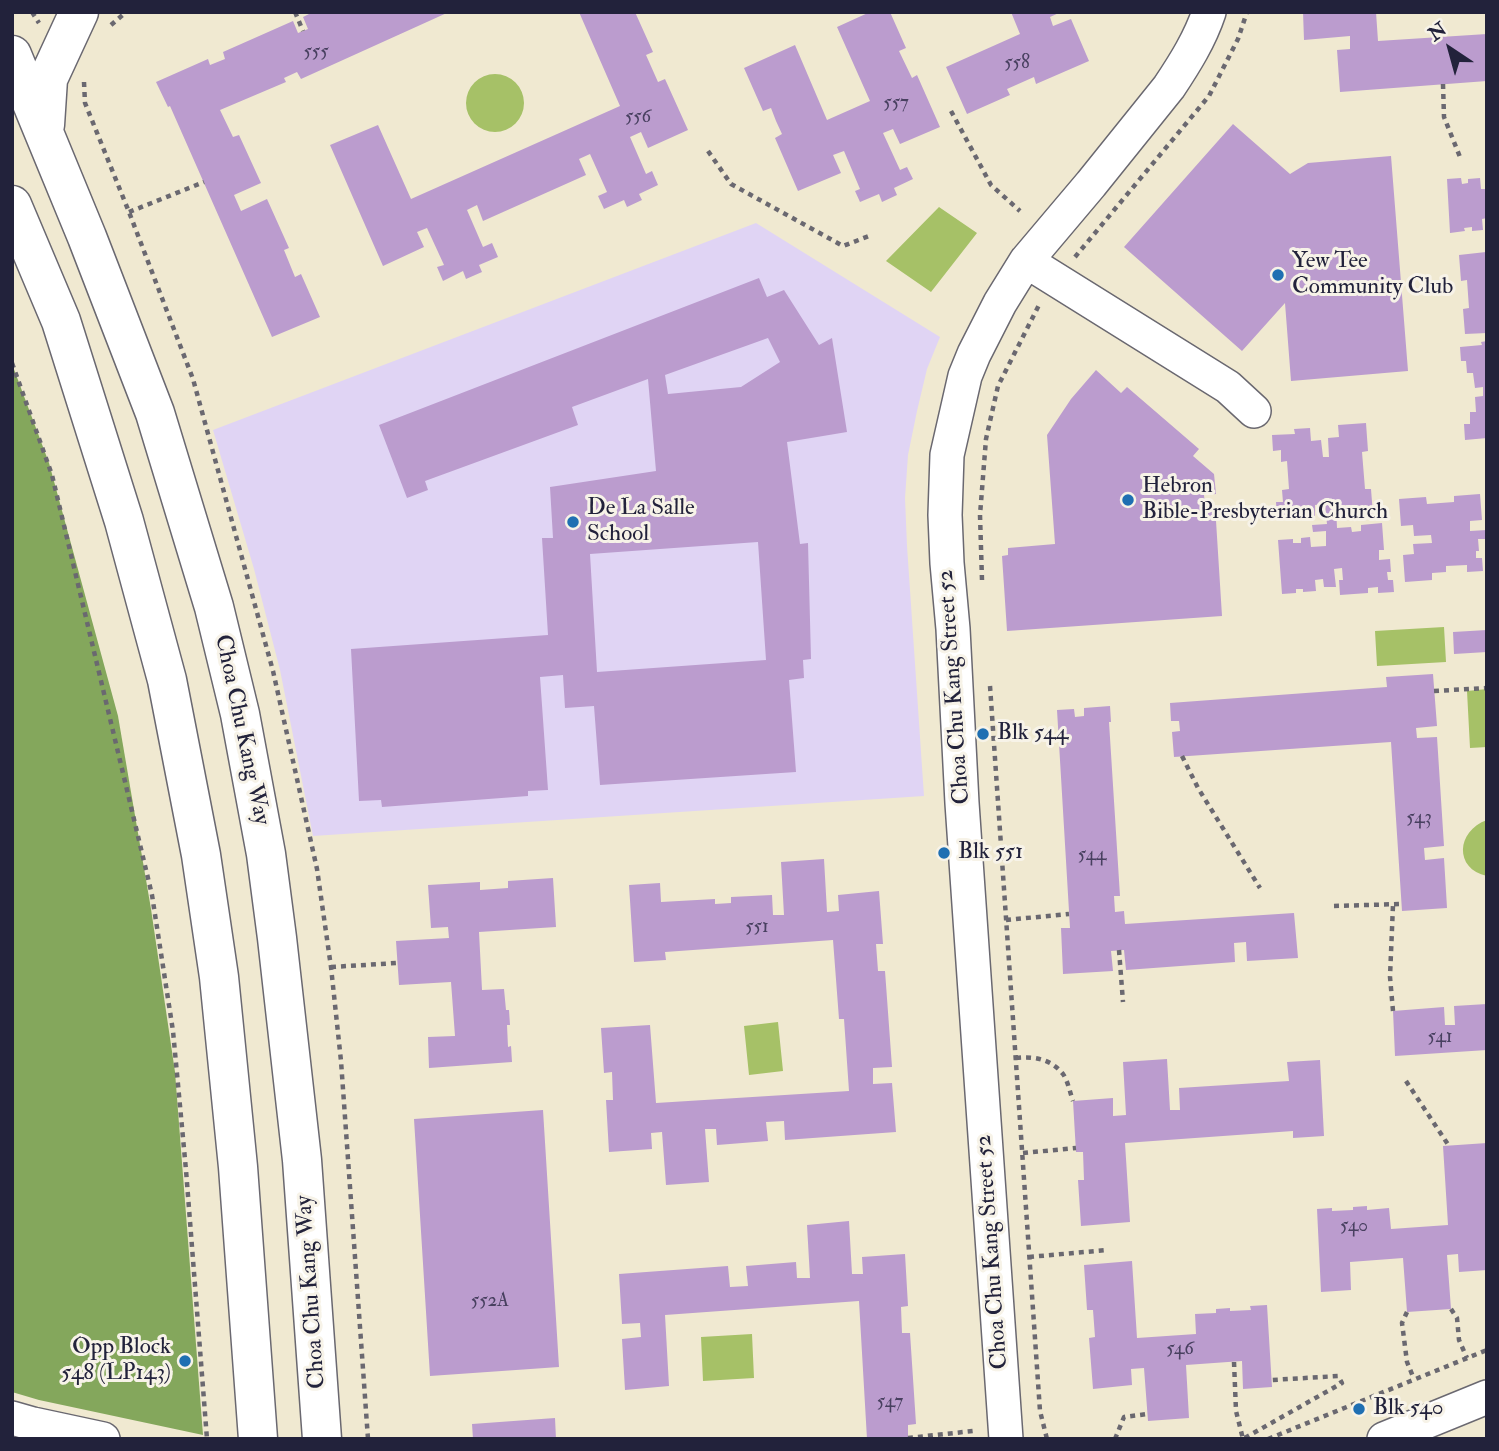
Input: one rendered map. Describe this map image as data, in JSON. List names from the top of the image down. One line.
{"streets":{"main road":["Choa Chu Kang Way"],"street":["Choa Chu Kang Street 52"]},"places":["Yew Tee Community Club","Hebron Bible-Presbyterian Church","De La Salle School","Blk 544","Blk 551","Opp Block 548 (LP143)","Blk 540"],"house_numbers":["555","558","557","556","543","544","551","541","540","552A","546","547"],"north":"top left"}
